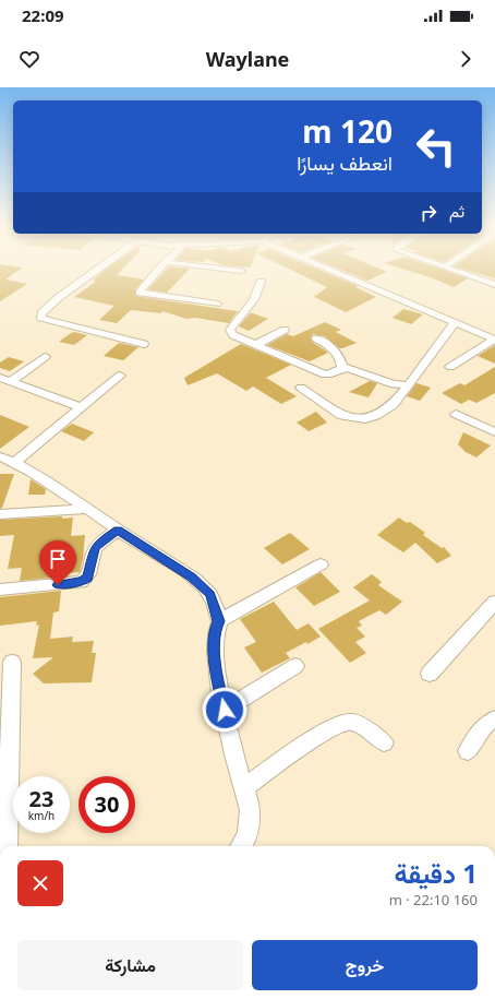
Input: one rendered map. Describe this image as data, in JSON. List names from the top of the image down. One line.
{"page":{"status":"22:09","header":"Waylane","turn":["120 m","انعطف يسارًا"],"then":"ثم","speed":"23 km/h","limit":"30","heading":["1 دقيقة","160 m · 22:10"],"buttons":["خروج","مشاركة"]}}
